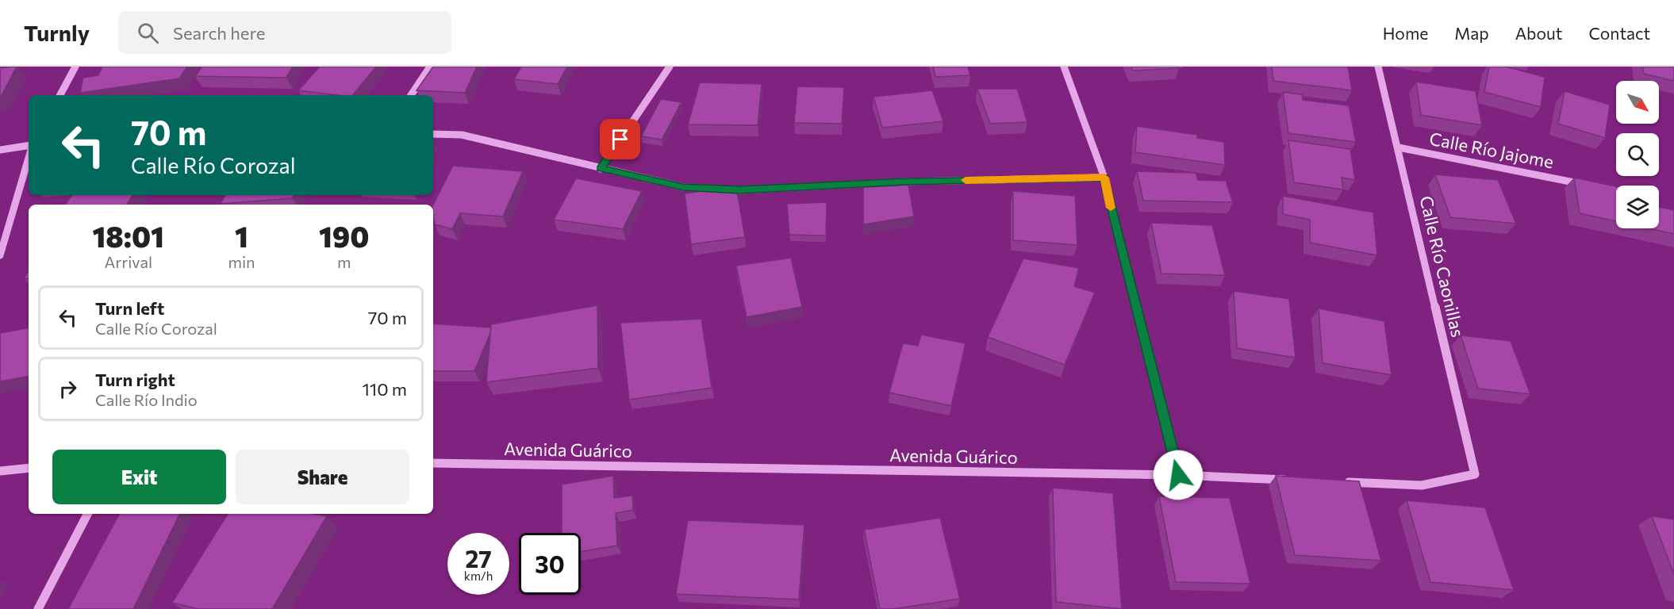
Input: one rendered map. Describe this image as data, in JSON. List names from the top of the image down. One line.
{"streets":{"street":["Calle Río Jajome","Calle Río Caonillas","Avenida Guárico"]},"crossings":[["Calle Río Jajome","Calle Río Caonillas"]],"north":"bottom right","page":{"header":"Turnly","search":"Search here","nav":["Home","Map","About","Contact"],"turn":["70 m","Calle Río Corozal"],"eta":["18:01","Arrival","1","min","190","m"],"list":[{"name":"Turn left","note":"Calle Río Corozal","value":"70 m"},{"name":"Turn right","note":"Calle Río Indio","value":"110 m"}],"buttons":["Exit","Share"],"speed":"27 km/h","limit":"30"}}
